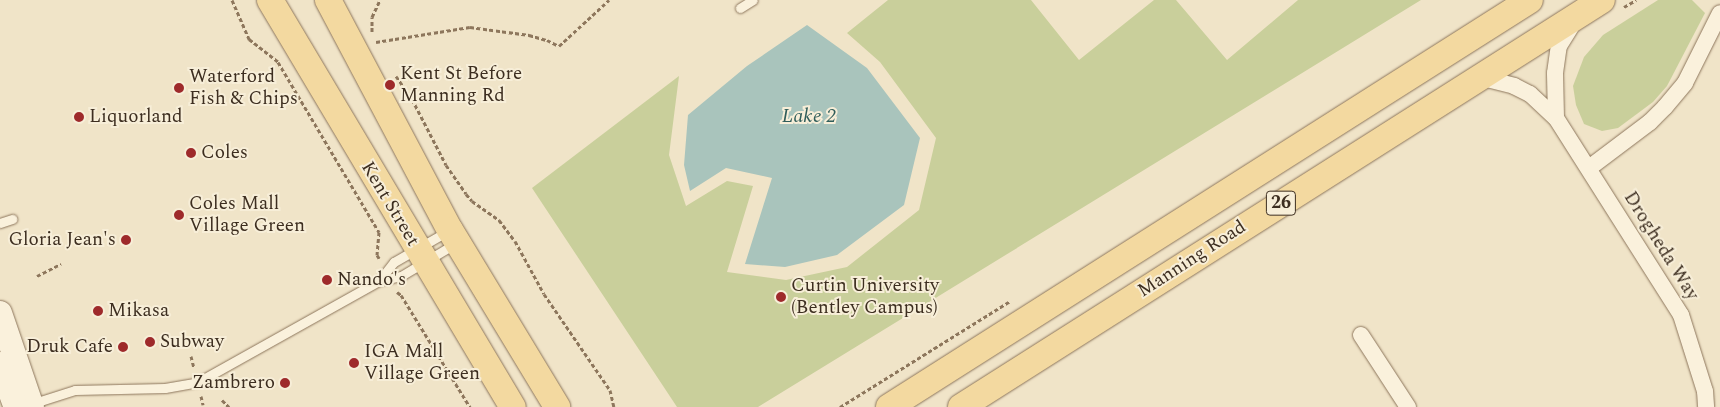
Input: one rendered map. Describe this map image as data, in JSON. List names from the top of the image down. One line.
{"streets":{"main road":["26","Kent Street","Manning Road"],"street":["Drogheda Way"]},"crossings":[["Drogheda Way","Manning Road"]],"water":["Lake 2"],"places":["Kent St Before Manning Rd","Waterford Fish & Chips","Liquorland","Coles","Coles Mall Village Green","Gloria Jean's","Nando's","Curtin University (Bentley Campus)","Mikasa","Subway","Druk Cafe","IGA Mall Village Green","Zambrero"]}
